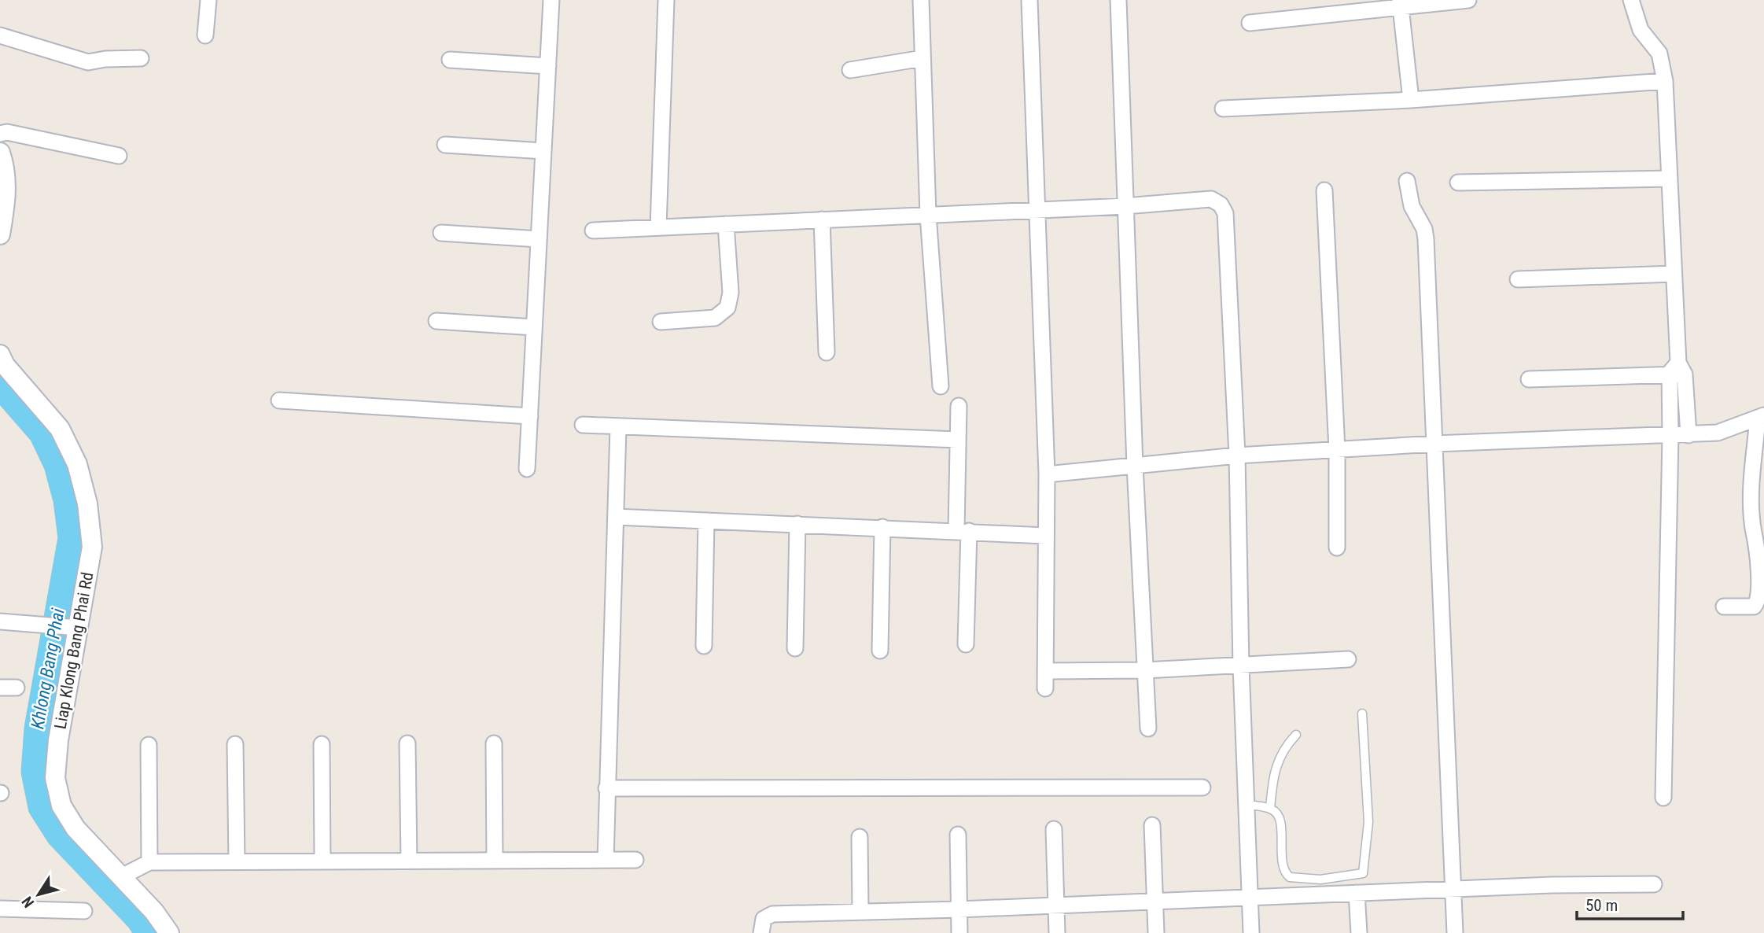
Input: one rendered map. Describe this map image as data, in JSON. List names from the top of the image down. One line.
{"streets":{"street":["Liap Klong Bang Phai Rd"]},"water":["Khlong Bang Phai"],"scale_bar":"50 m","north":"bottom left"}
